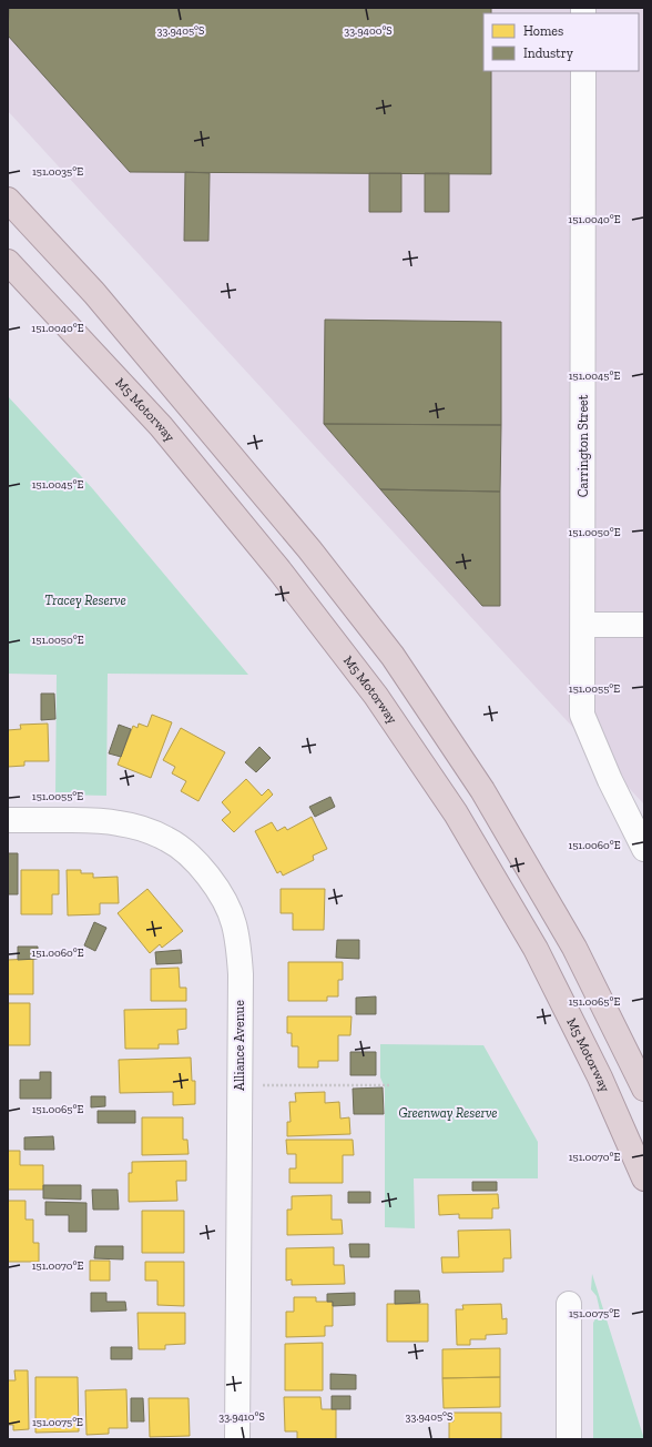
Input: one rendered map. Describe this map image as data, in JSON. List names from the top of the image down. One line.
{"streets":{"highway":["M5 Motorway"],"street":["Carrington Street","Alliance Avenue"]},"parks":["Tracey Reserve","Greenway Reserve"],"legend":["Homes","Industry"],"coordinates":["33.9405°S","33.9400°S","151.0035°E","151.0040°E","151.0045°E","151.0050°E","151.0055°E","151.0060°E","151.0065°E","151.0070°E","151.0075°E","33.9410°S"]}
